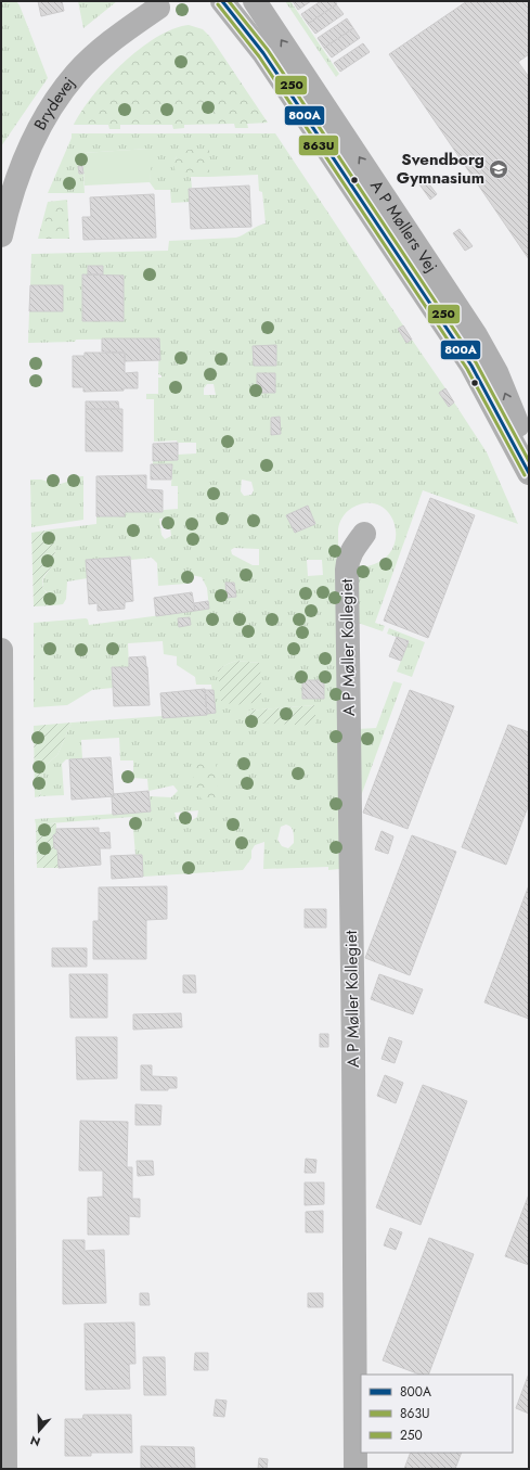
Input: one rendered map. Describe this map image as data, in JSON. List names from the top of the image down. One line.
{"streets":{"street":["Brydevej","A P Møllers Vej","A P Møller Kollegiet"]},"places":{"school or university":["Svendborg Gymnasium"]},"lines":["transit line 800A","transit line 250","transit line 863U"],"legend":["800A","863U","250"],"north":"bottom"}
